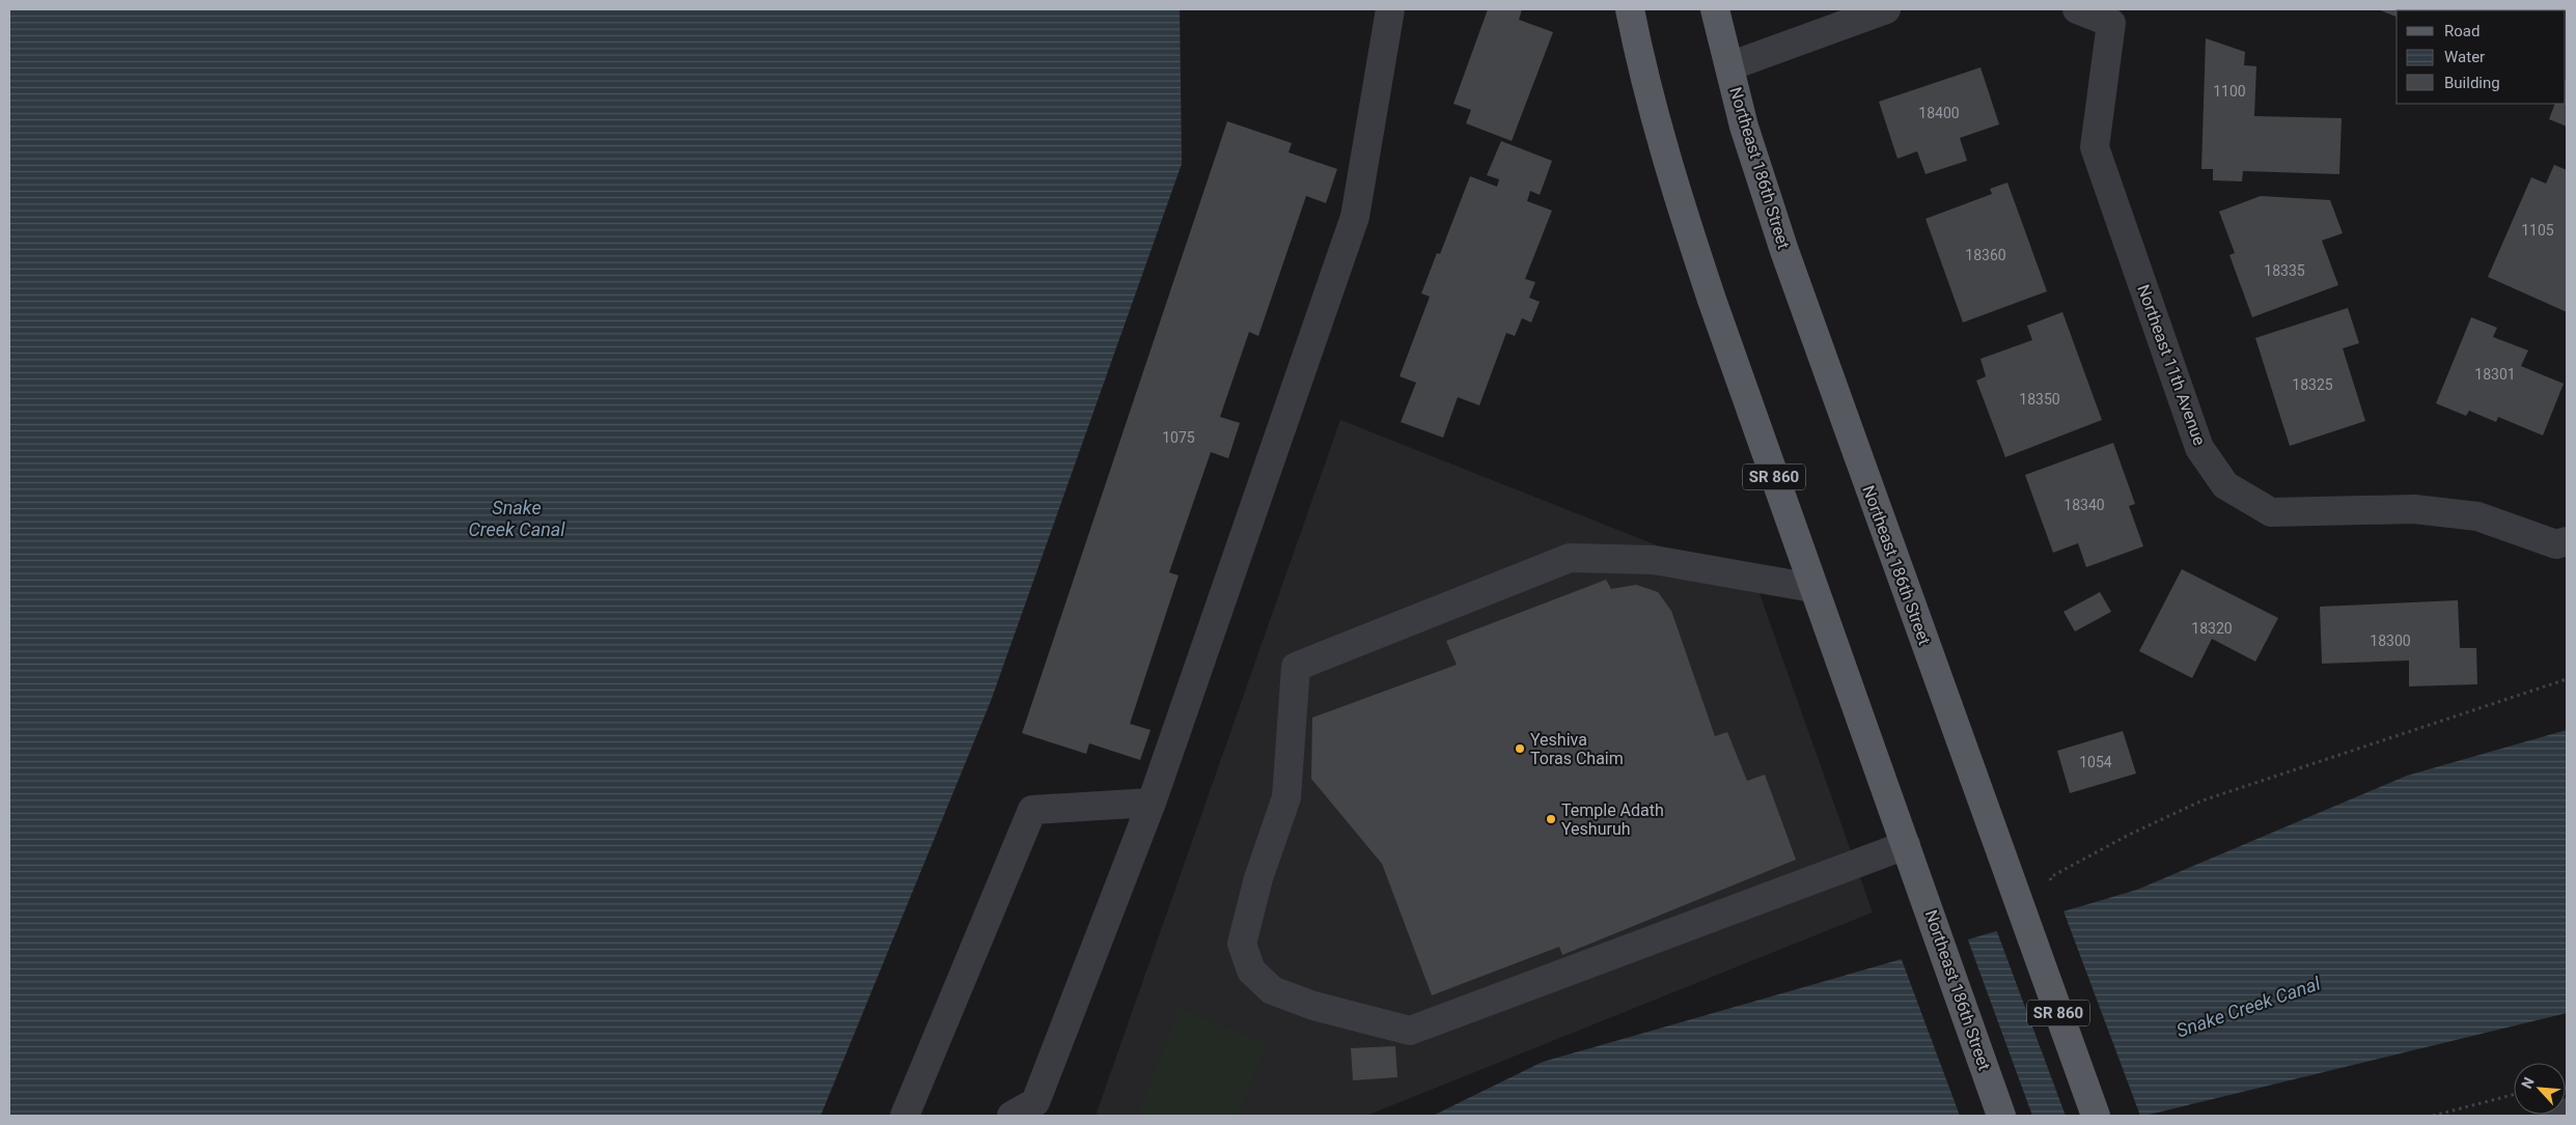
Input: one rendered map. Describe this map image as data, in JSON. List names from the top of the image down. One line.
{"streets":{"main road":["Northeast 186th Street","SR 860"],"street":["Northeast 11th Avenue"]},"water":["Snake Creek Canal"],"places":["Yeshiva Toras Chaim","Temple Adath Yeshuruh"],"house_numbers":["1100","18400","1105","18360","18335","18301","18325","18350","1075","18340","18320","18300","1054"],"legend":["Road","Water","Building"],"north":"top left"}
